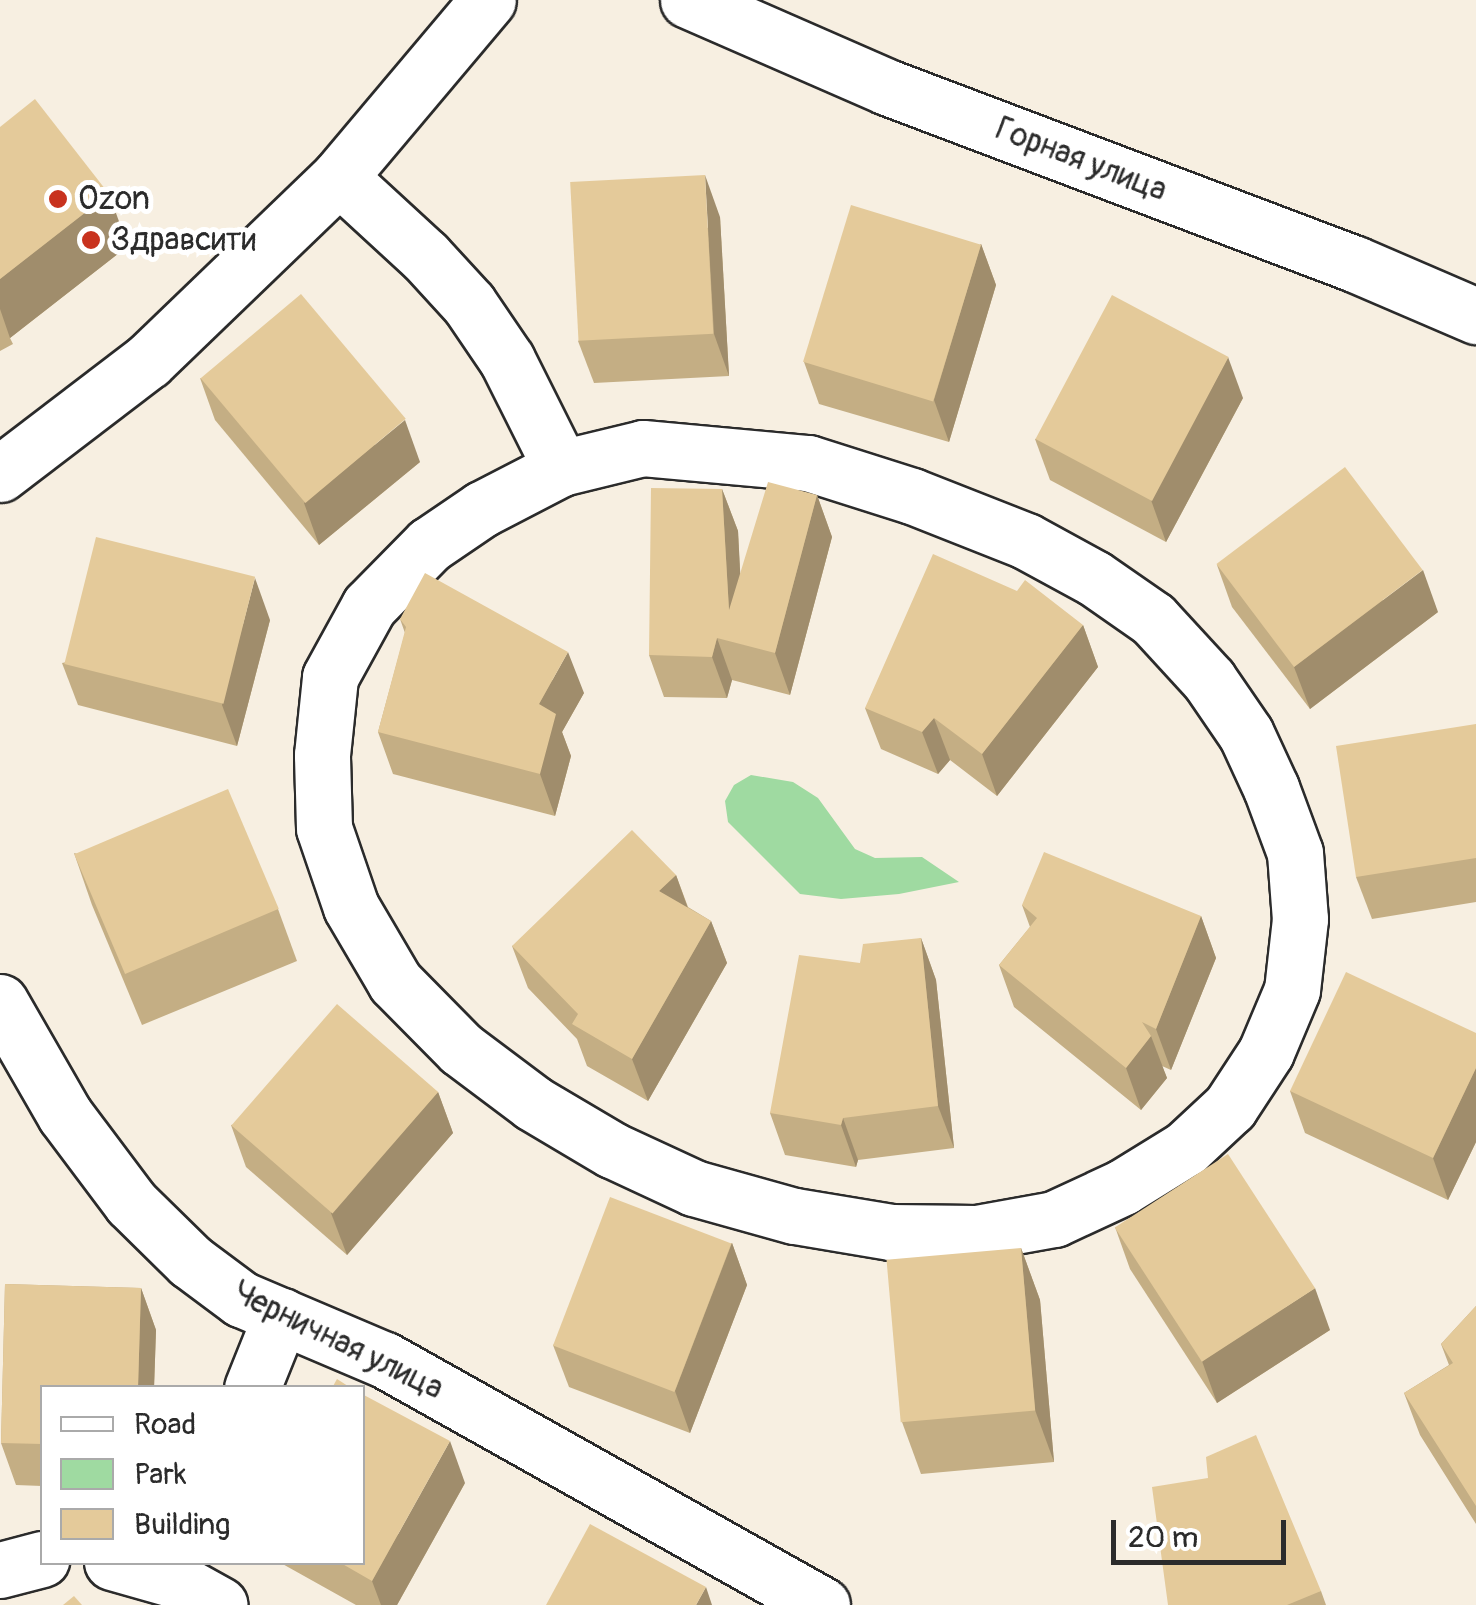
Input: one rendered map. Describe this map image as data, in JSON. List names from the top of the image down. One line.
{"streets":{"street":["Горная улица","Черничная улица"]},"places":["Ozon","Здравсити"],"legend":["Road","Park","Building"],"scale_bar":"20 m"}
